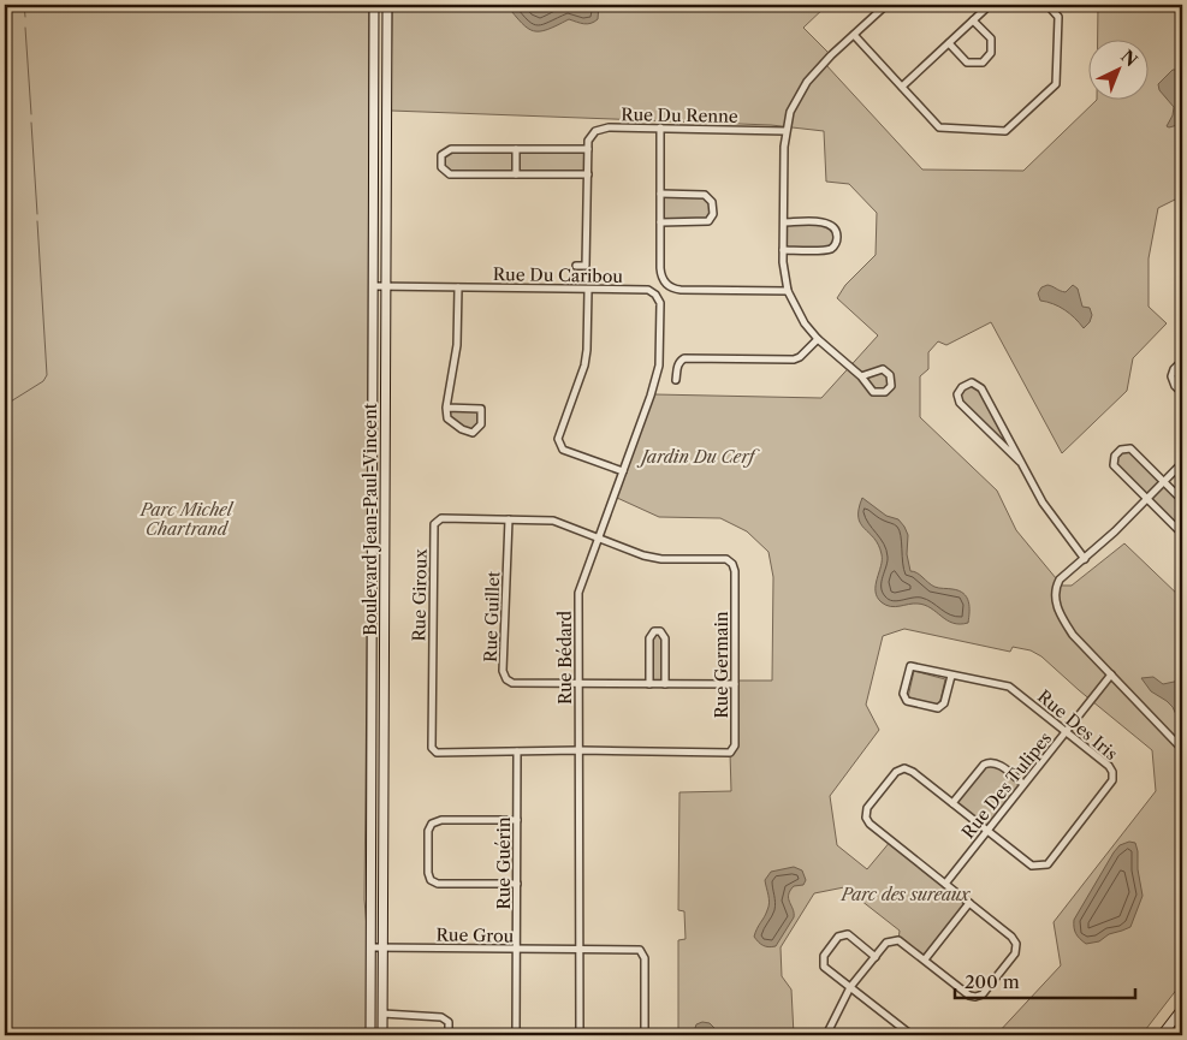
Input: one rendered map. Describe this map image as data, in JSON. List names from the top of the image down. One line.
{"streets":{"street":["Rue Du Renne","Rue Du Caribou","Boulevard Jean-Paul-Vincent","Rue Giroux","Rue Guillet","Rue Bédard","Rue Germain","Rue Des Iris","Rue Des Tulipes","Rue Guérin","Rue Grou"]},"crossings":[["Rue Du Caribou","Boulevard Jean-Paul-Vincent"],["Rue Du Caribou","Rue Bédard"],["Boulevard Jean-Paul-Vincent","Rue Grou"],["Rue Giroux","Rue Guillet"],["Rue Giroux","Rue Bédard"],["Rue Giroux","Rue Germain"],["Rue Giroux","Rue Guérin"],["Rue Guillet","Rue Bédard"],["Rue Guillet","Rue Germain"],["Rue Bédard","Rue Germain"],["Rue Bédard","Rue Grou"],["Rue Des Iris","Rue Des Tulipes"],["Rue Guérin","Rue Grou"]],"parks":["Jardin Du Cerf","Parc Michel Chartrand","Parc des sureaux"],"scale_bar":"200 m","north":"top right"}
